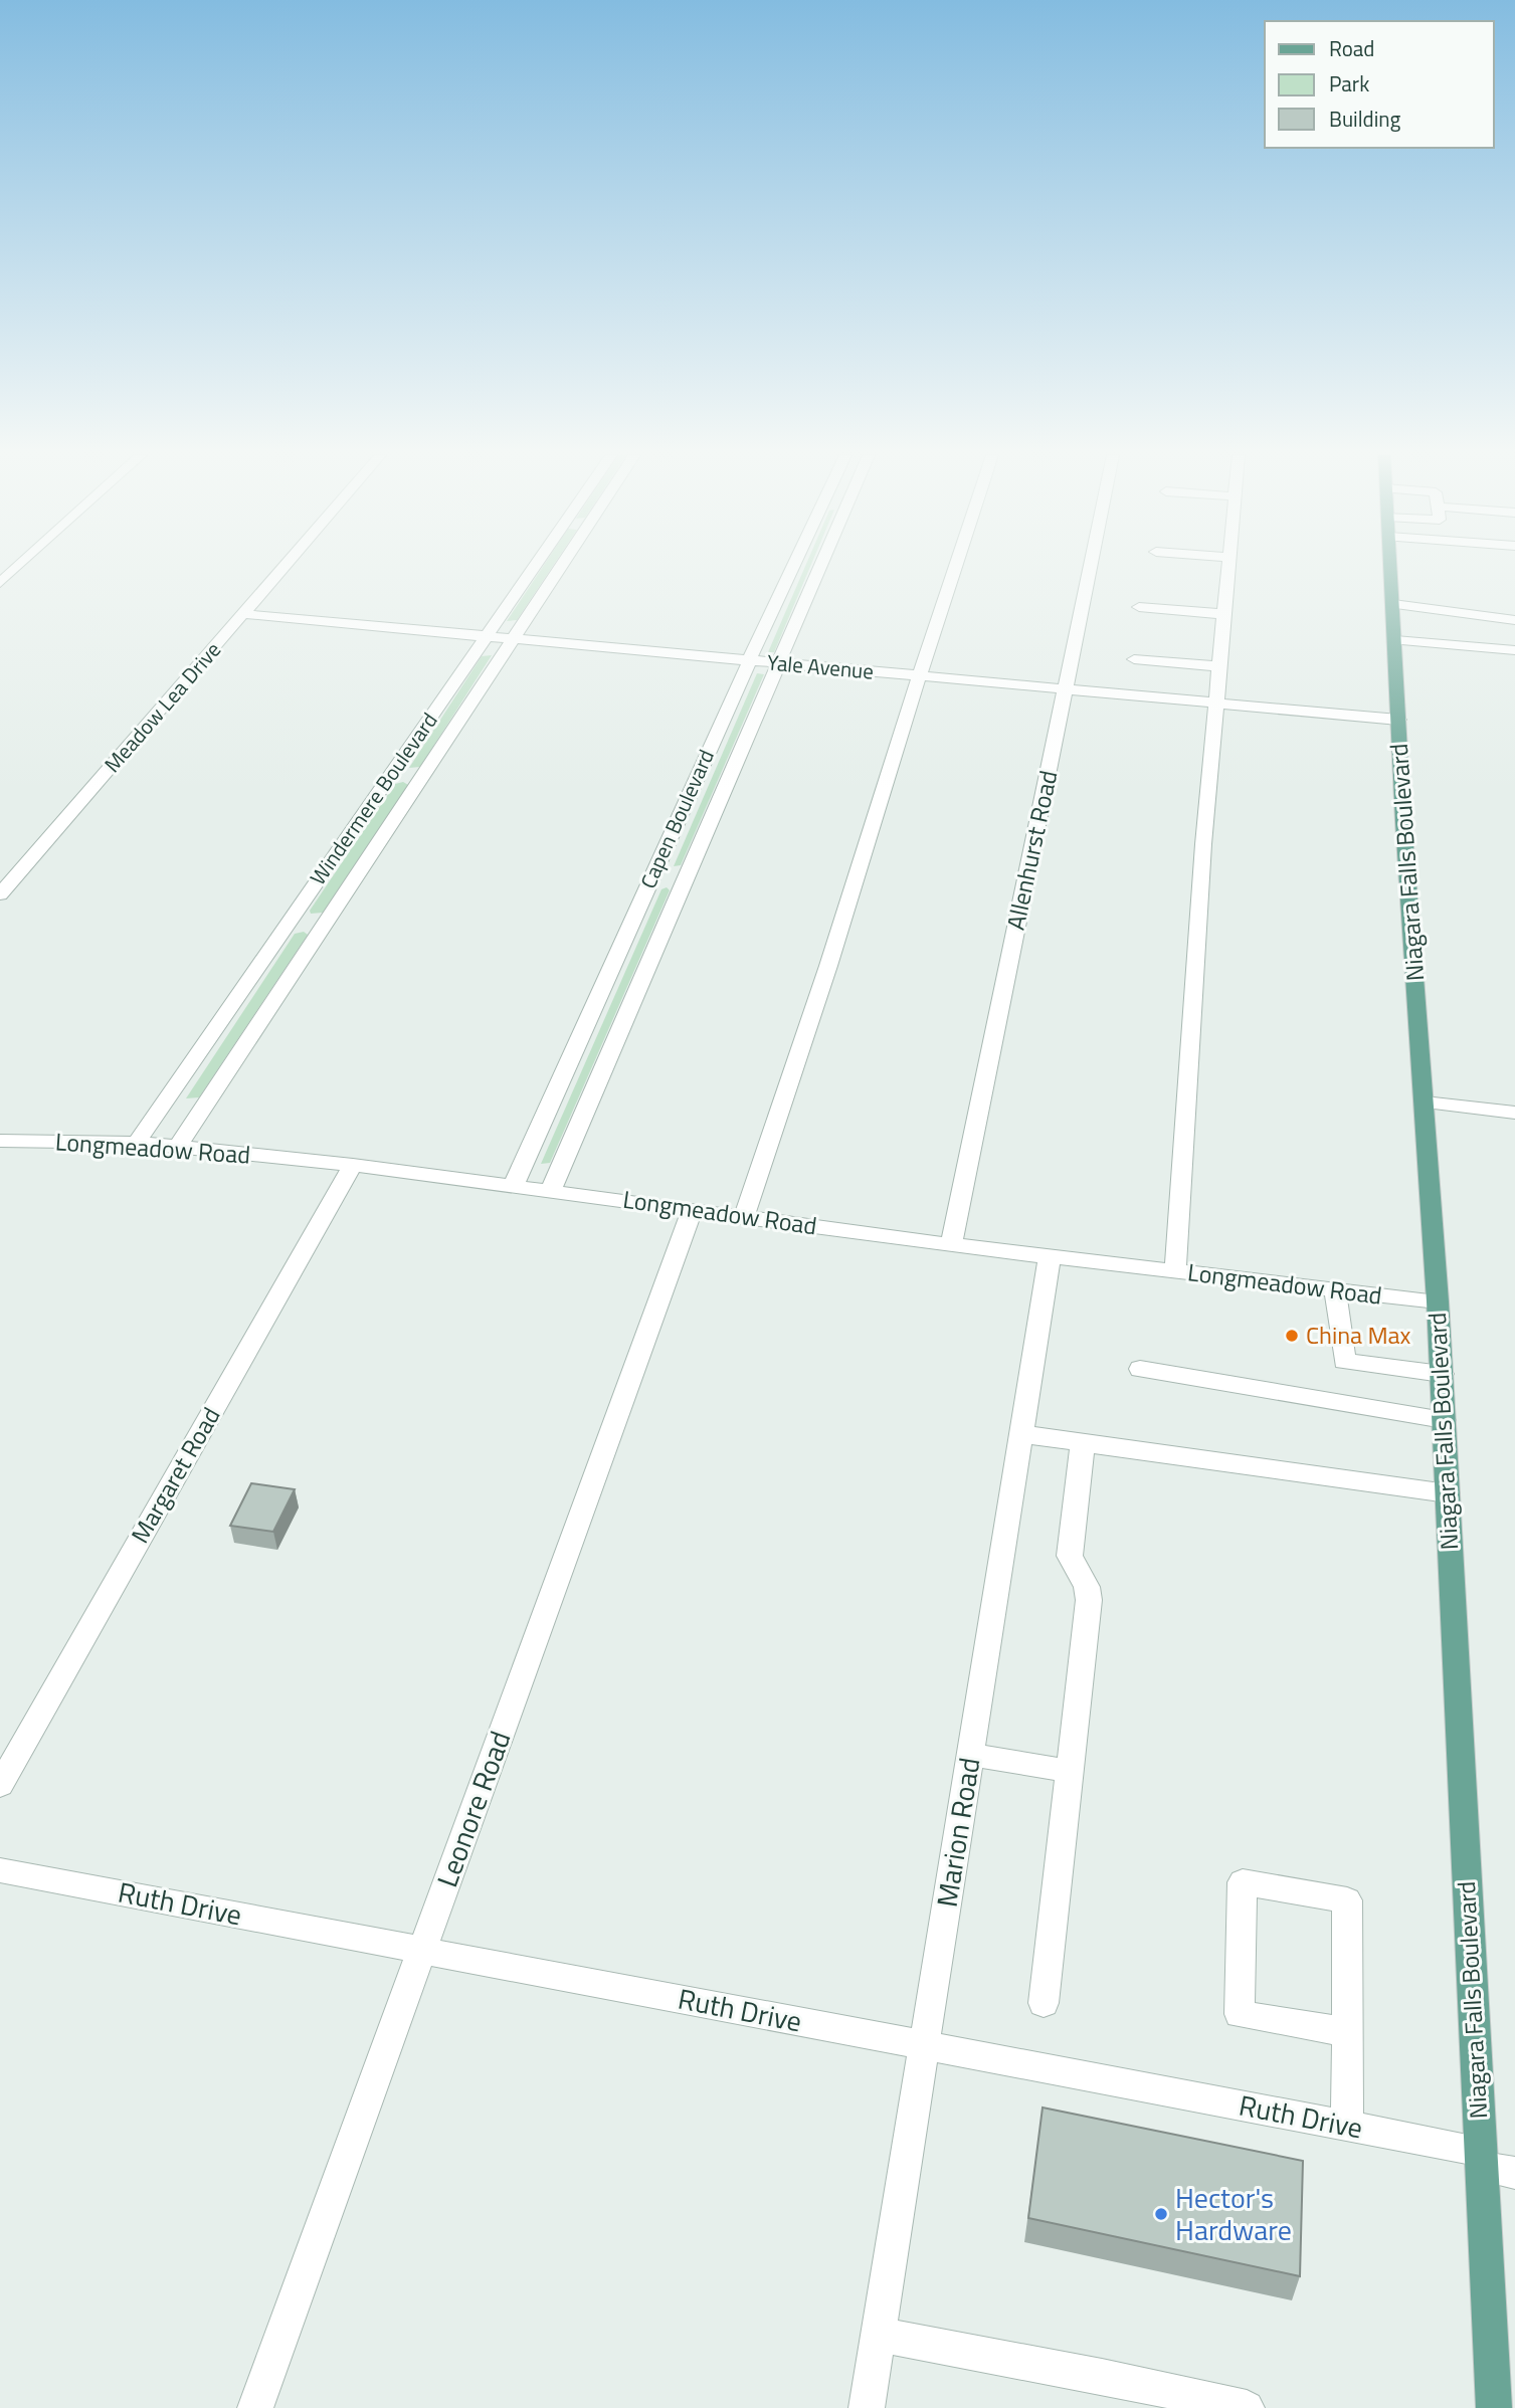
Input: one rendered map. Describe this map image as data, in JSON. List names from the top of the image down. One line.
{"streets":{"main road":["Niagara Falls Boulevard"],"street":["Yale Avenue","Meadow Lea Drive","Windermere Boulevard","Capen Boulevard","Allenhurst Road","Longmeadow Road","Margaret Road","Leonore Road","Marion Road","Ruth Drive"]},"crossings":[["Yale Avenue","Meadow Lea Drive"],["Yale Avenue","Windermere Boulevard"],["Yale Avenue","Capen Boulevard"],["Yale Avenue","Allenhurst Road"],["Yale Avenue","Niagara Falls Boulevard"],["Windermere Boulevard","Longmeadow Road"],["Capen Boulevard","Longmeadow Road"],["Allenhurst Road","Longmeadow Road"],["Niagara Falls Boulevard","Longmeadow Road"],["Niagara Falls Boulevard","Ruth Drive"],["Longmeadow Road","Margaret Road"],["Longmeadow Road","Leonore Road"],["Longmeadow Road","Marion Road"],["Leonore Road","Ruth Drive"],["Marion Road","Ruth Drive"]],"places":["China Max","Hector's Hardware"],"legend":["Road","Park","Building"]}
